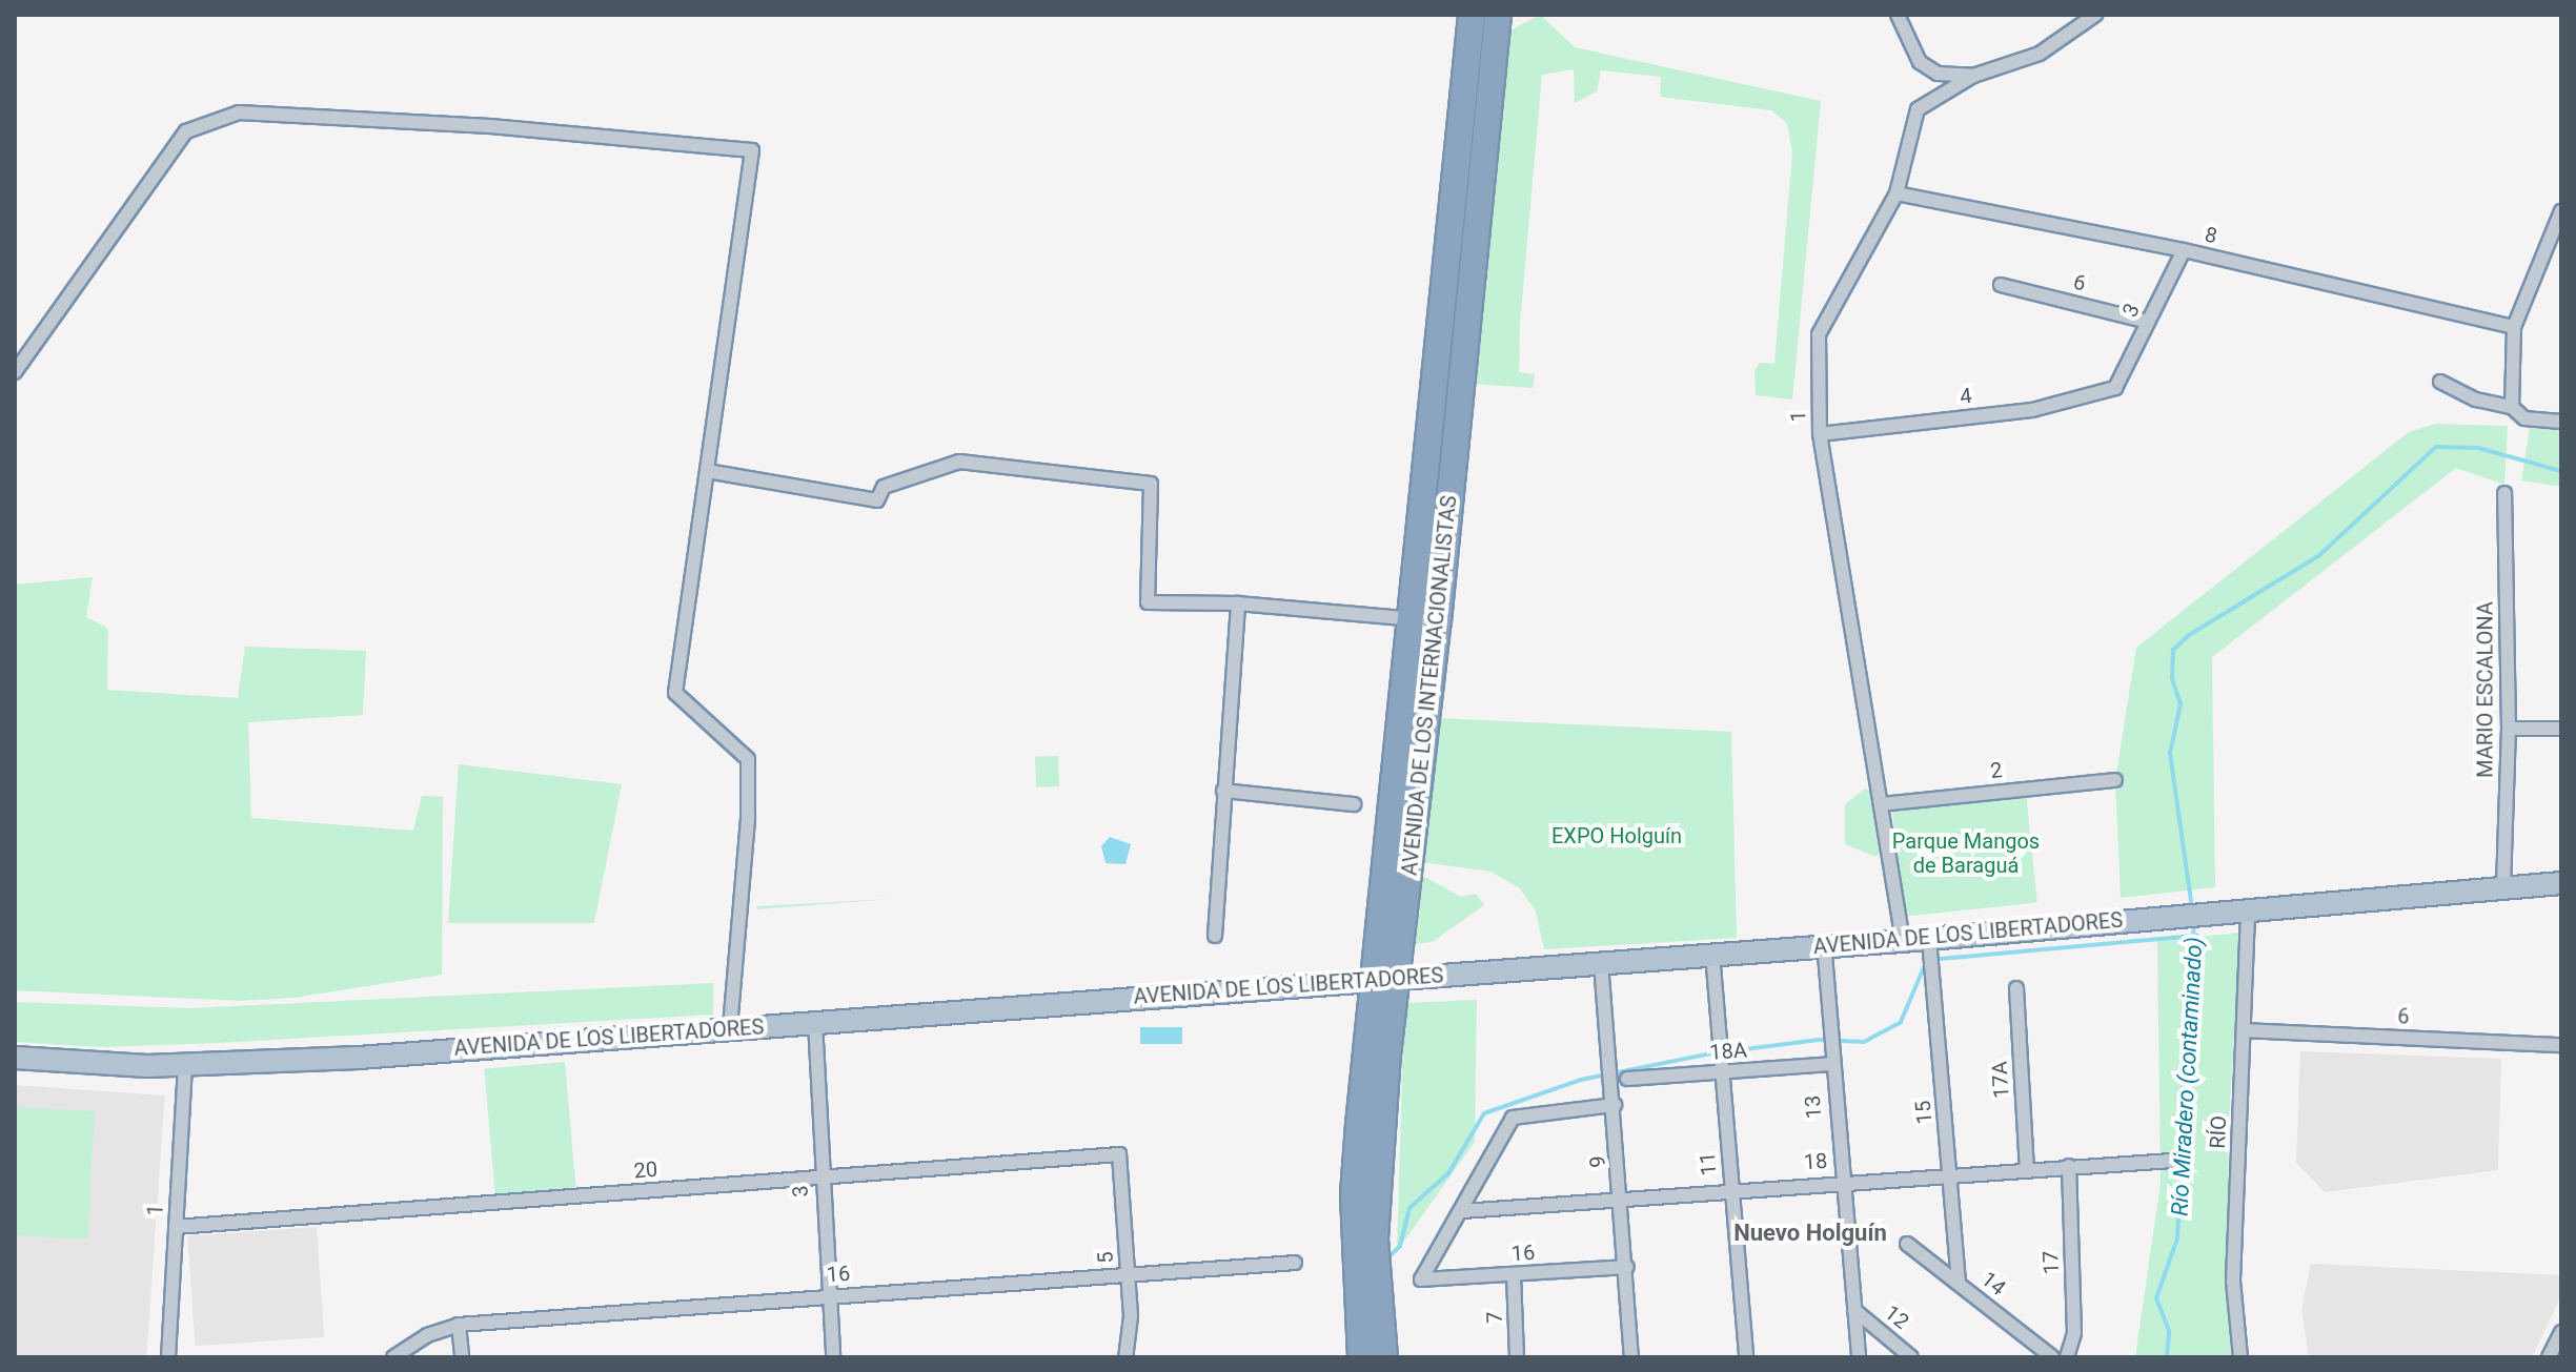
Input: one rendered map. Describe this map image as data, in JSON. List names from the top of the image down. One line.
{"streets":{"highway":["AVENIDA DE LOS INTERNACIONALISTAS"],"main road":["AVENIDA DE LOS LIBERTADORES"],"street":["8","6","3","4","1","MARIO ESCALONA","2","18A","17A","13","15","RÍO","9","18","11","20","16","5","17","14","7","12"]},"crossings":[["8","3"],["8","1"],["6","3"],["6","RÍO"],["3","4"],["3","AVENIDA DE LOS LIBERTADORES"],["3","20"],["3","16"],["4","1"],["1","2"],["1","AVENIDA DE LOS LIBERTADORES"],["1","20"],["AVENIDA DE LOS INTERNACIONALISTAS","AVENIDA DE LOS LIBERTADORES"],["MARIO ESCALONA","AVENIDA DE LOS LIBERTADORES"],["AVENIDA DE LOS LIBERTADORES","15"],["AVENIDA DE LOS LIBERTADORES","RÍO"],["AVENIDA DE LOS LIBERTADORES","9"],["18A","13"],["18A","11"],["17A","18"],["13","18"],["13","12"],["15","18"],["15","14"],["9","18"],["9","16"],["18","11"],["18","16"],["18","17"],["20","5"],["16","5"],["16","7"]],"districts":["Nuevo Holguín"],"water":["Río Miradero (contaminado)"],"parks":["EXPO Holguín","Parque Mangos de Baraguá"]}
